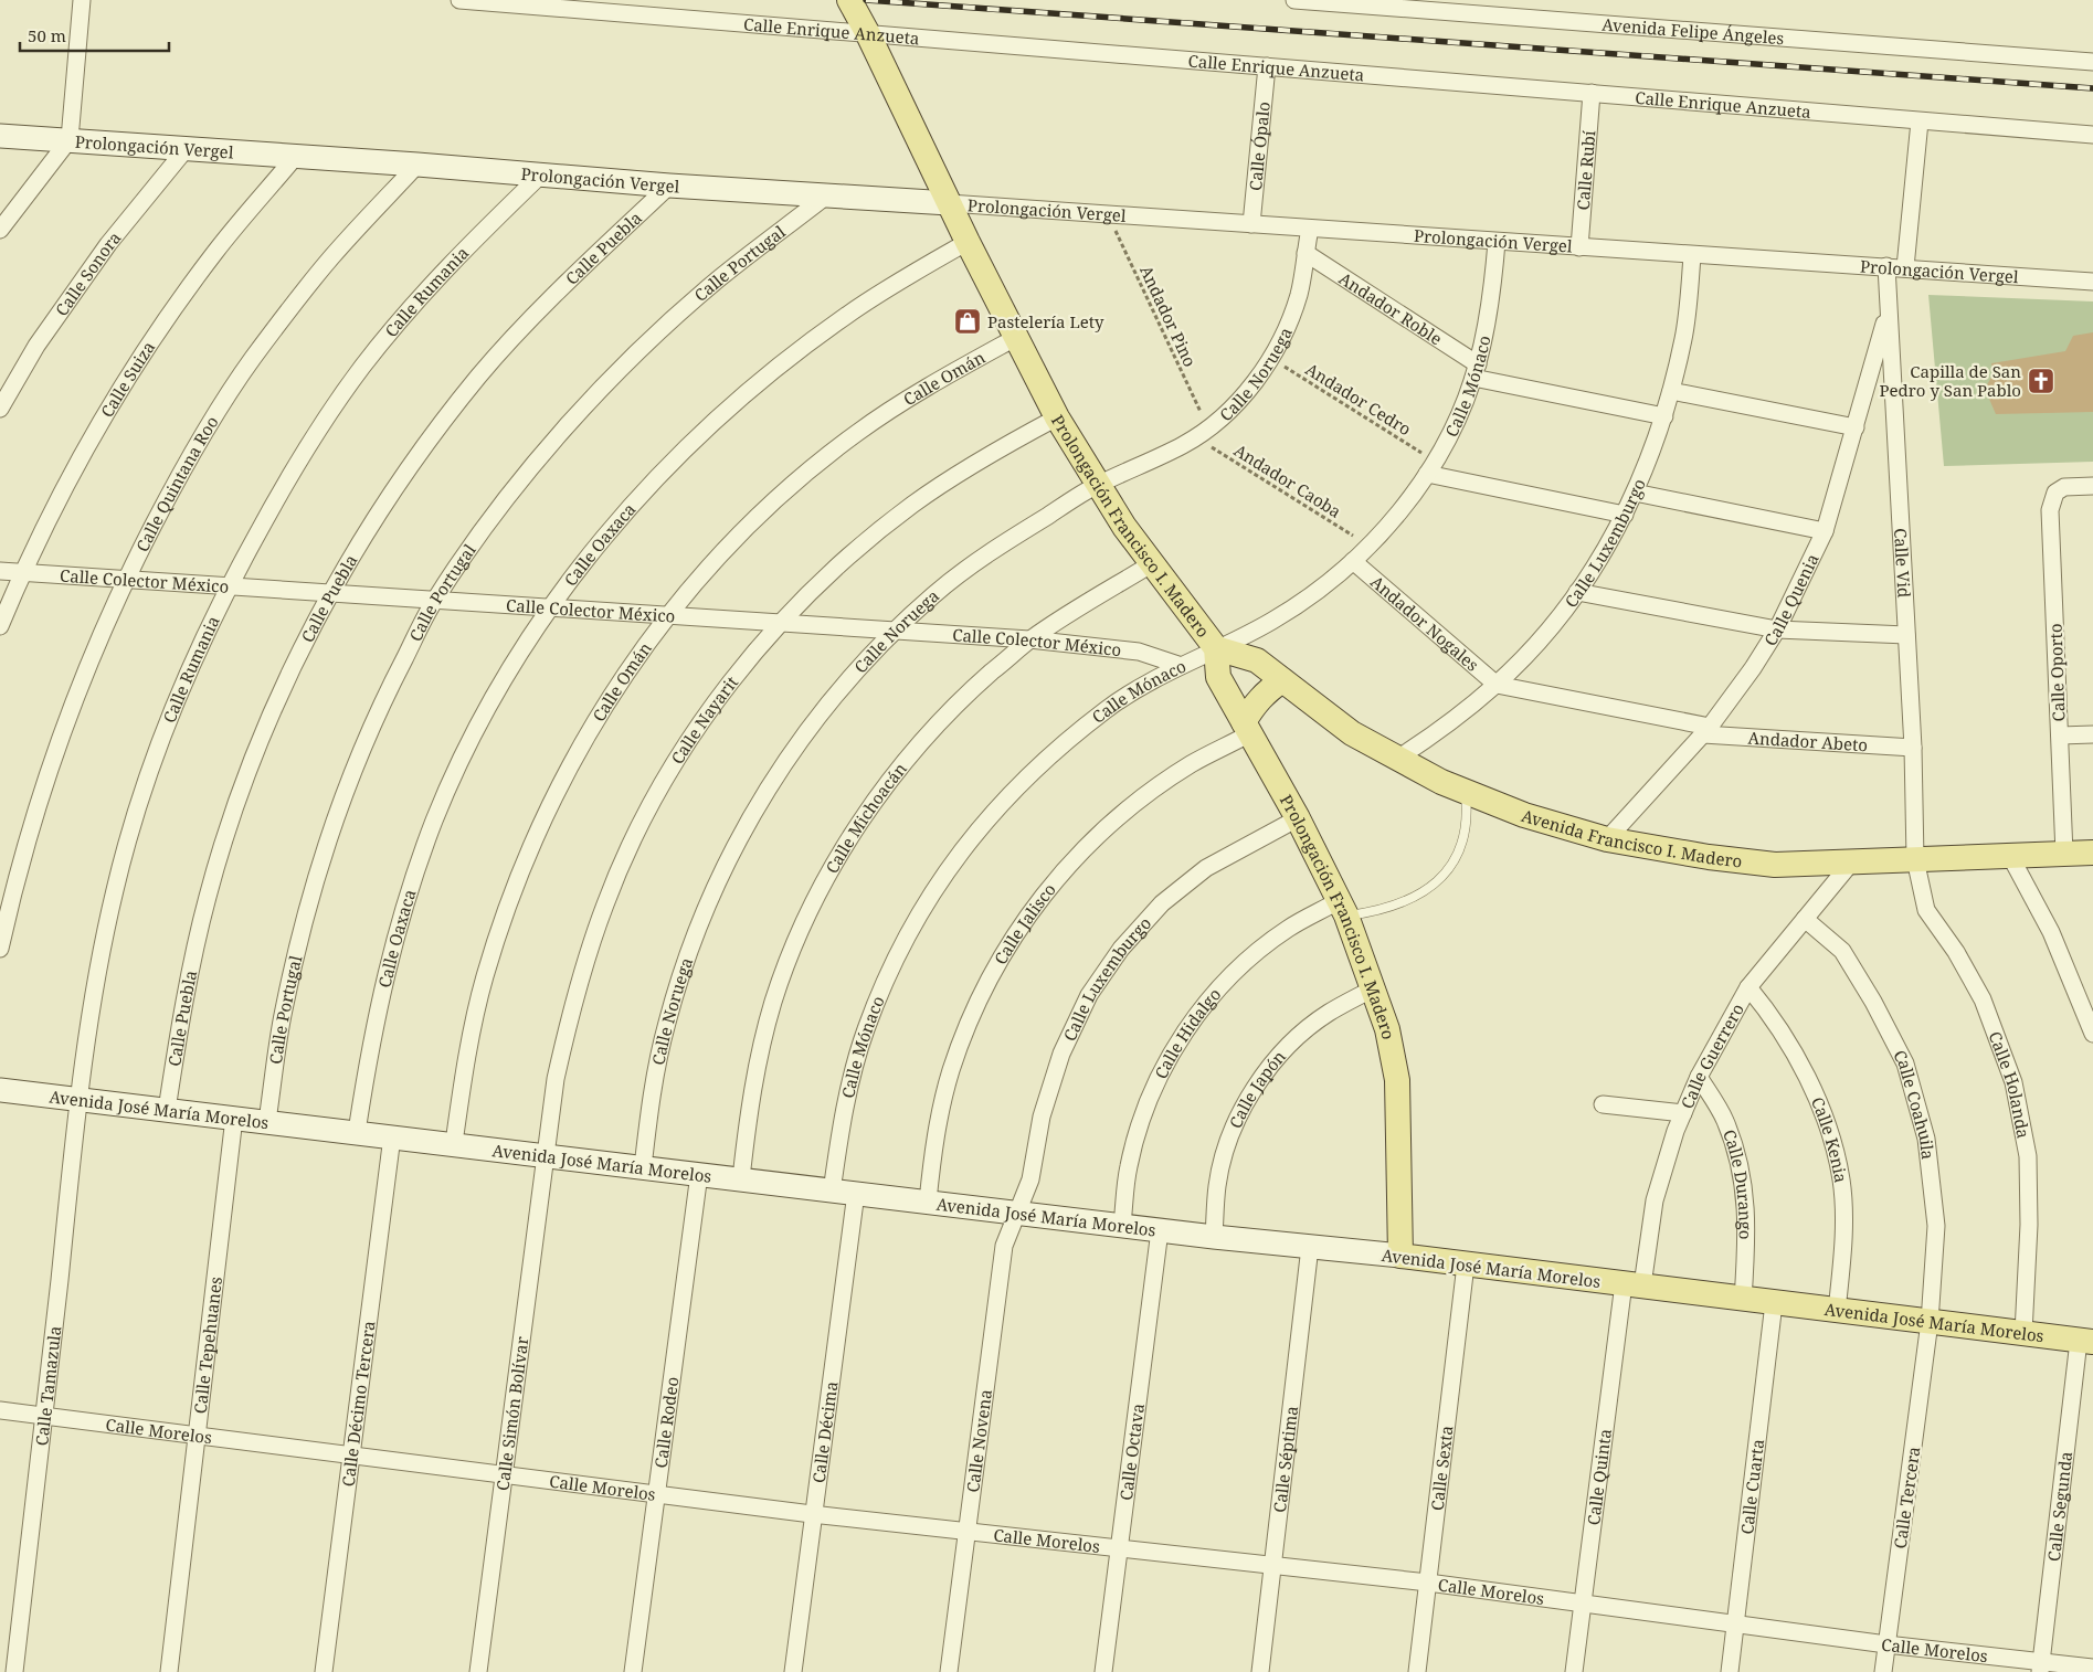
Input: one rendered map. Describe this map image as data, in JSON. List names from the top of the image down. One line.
{"streets":{"main road":["Prolongación Francisco I. Madero","Avenida Francisco I. Madero","Avenida José María Morelos"],"street":["Calle Enrique Anzueta","Avenida Felipe Ángeles","Prolongación Vergel","Calle Ópalo","Calle Rubí","Calle Puebla","Calle Portugal","Calle Sonora","Calle Rumania","Andador Roble","Calle Noruega","Calle Suiza","Calle Omán","Calle Mónaco","Calle Quintana Roo","Calle Luxemburgo","Calle Oaxaca","Calle Vid","Calle Colector México","Calle Quenia","Andador Nogales","Calle Oporto","Calle Nayarit","Andador Abeto","Calle Michoacán","Calle Jalisco","Calle Hidalgo","Calle Guerrero","Calle Holanda","Calle Japón","Calle Coahuila","Calle Kenia","Calle Durango","Calle Tepehuanes","Calle Tamazula","Calle Décimo Tercera","Calle Simón Bolívar","Calle Rodeo","Calle Morelos","Calle Décima","Calle Novena","Calle Octava","Calle Séptima","Calle Sexta","Calle Quinta","Calle Cuarta","Calle Tercera","Calle Segunda"],"path":["Andador Pino","Andador Cedro","Andador Caoba"]},"crossings":[["Calle Enrique Anzueta","Calle Ópalo"],["Calle Enrique Anzueta","Calle Rubí"],["Calle Enrique Anzueta","Prolongación Francisco I. Madero"],["Prolongación Vergel","Calle Ópalo"],["Prolongación Vergel","Calle Rubí"],["Prolongación Vergel","Calle Puebla"],["Prolongación Vergel","Calle Portugal"],["Prolongación Vergel","Calle Sonora"],["Prolongación Vergel","Calle Rumania"],["Prolongación Vergel","Andador Pino"],["Prolongación Vergel","Calle Noruega"],["Prolongación Vergel","Calle Suiza"],["Prolongación Vergel","Calle Mónaco"],["Prolongación Vergel","Calle Quintana Roo"],["Prolongación Vergel","Prolongación Francisco I. Madero"],["Prolongación Vergel","Calle Luxemburgo"],["Prolongación Vergel","Calle Vid"],["Calle Puebla","Calle Colector México"],["Calle Puebla","Avenida José María Morelos"],["Calle Portugal","Calle Colector México"],["Calle Portugal","Avenida José María Morelos"],["Calle Rumania","Calle Colector México"],["Calle Rumania","Avenida José María Morelos"],["Calle Rumania","Calle Tamazula"],["Andador Roble","Calle Noruega"],["Andador Roble","Calle Mónaco"],["Andador Pino","Calle Noruega"],["Calle Noruega","Andador Cedro"],["Calle Noruega","Andador Caoba"],["Calle Noruega","Prolongación Francisco I. Madero"],["Calle Noruega","Calle Colector México"],["Calle Noruega","Avenida José María Morelos"],["Calle Suiza","Calle Colector México"],["Calle Omán","Prolongación Francisco I. Madero"],["Calle Omán","Calle Colector México"],["Calle Omán","Avenida José María Morelos"],["Calle Mónaco","Andador Cedro"],["Calle Mónaco","Andador Caoba"],["Calle Mónaco","Prolongación Francisco I. Madero"],["Calle Mónaco","Calle Colector México"],["Calle Mónaco","Andador Nogales"],["Calle Mónaco","Avenida Francisco I. Madero"],["Calle Mónaco","Avenida José María Morelos"],["Calle Quintana Roo","Calle Colector México"],["Prolongación Francisco I. Madero","Calle Luxemburgo"],["Prolongación Francisco I. Madero","Calle Oaxaca"],["Prolongación Francisco I. Madero","Calle Nayarit"],["Prolongación Francisco I. Madero","Calle Michoacán"],["Prolongación Francisco I. Madero","Avenida Francisco I. Madero"],["Prolongación Francisco I. Madero","Calle Jalisco"],["Prolongación Francisco I. Madero","Calle Hidalgo"],["Prolongación Francisco I. Madero","Calle Japón"],["Prolongación Francisco I. Madero","Avenida José María Morelos"],["Calle Luxemburgo","Andador Nogales"],["Calle Luxemburgo","Andador Abeto"],["Calle Luxemburgo","Avenida Francisco I. Madero"],["Calle Luxemburgo","Avenida José María Morelos"],["Calle Luxemburgo","Calle Novena"],["Calle Oaxaca","Calle Colector México"],["Calle Oaxaca","Avenida José María Morelos"],["Calle Vid","Calle Quenia"],["Calle Vid","Andador Abeto"],["Calle Vid","Avenida Francisco I. Madero"],["Calle Vid","Calle Holanda"],["Calle Colector México","Calle Nayarit"],["Calle Colector México","Calle Michoacán"],["Calle Quenia","Andador Abeto"],["Calle Quenia","Avenida Francisco I. Madero"],["Andador Nogales","Andador Abeto"],["Calle Oporto","Avenida Francisco I. Madero"],["Calle Nayarit","Avenida José María Morelos"],["Calle Nayarit","Calle Simón Bolívar"],["Calle Michoacán","Avenida José María Morelos"],["Avenida Francisco I. Madero","Calle Guerrero"],["Avenida Francisco I. Madero","Calle Holanda"],["Calle Jalisco","Avenida José María Morelos"],["Calle Hidalgo","Avenida José María Morelos"],["Calle Guerrero","Calle Coahuila"],["Calle Guerrero","Avenida José María Morelos"],["Calle Guerrero","Calle Kenia"],["Calle Guerrero","Calle Durango"],["Calle Guerrero","Calle Quinta"],["Calle Holanda","Avenida José María Morelos"],["Calle Japón","Avenida José María Morelos"],["Calle Coahuila","Avenida José María Morelos"],["Calle Coahuila","Calle Tercera"],["Avenida José María Morelos","Calle Kenia"],["Avenida José María Morelos","Calle Durango"],["Avenida José María Morelos","Calle Tepehuanes"],["Avenida José María Morelos","Calle Tamazula"],["Avenida José María Morelos","Calle Décimo Tercera"],["Avenida José María Morelos","Calle Simón Bolívar"],["Avenida José María Morelos","Calle Rodeo"],["Avenida José María Morelos","Calle Décima"],["Avenida José María Morelos","Calle Novena"],["Avenida José María Morelos","Calle Octava"],["Avenida José María Morelos","Calle Séptima"],["Avenida José María Morelos","Calle Sexta"],["Avenida José María Morelos","Calle Quinta"],["Avenida José María Morelos","Calle Cuarta"],["Avenida José María Morelos","Calle Tercera"],["Avenida José María Morelos","Calle Segunda"],["Calle Tepehuanes","Calle Morelos"],["Calle Tamazula","Calle Morelos"],["Calle Décimo Tercera","Calle Morelos"],["Calle Simón Bolívar","Calle Morelos"],["Calle Rodeo","Calle Morelos"],["Calle Morelos","Calle Décima"],["Calle Morelos","Calle Novena"],["Calle Morelos","Calle Octava"],["Calle Morelos","Calle Séptima"],["Calle Morelos","Calle Sexta"],["Calle Morelos","Calle Quinta"],["Calle Morelos","Calle Cuarta"],["Calle Morelos","Calle Tercera"],["Calle Morelos","Calle Segunda"]],"places":{"shop":["Pastelería Lety"],"church":["Capilla de San Pedro y San Pablo"]},"scale_bar":"50 m"}
